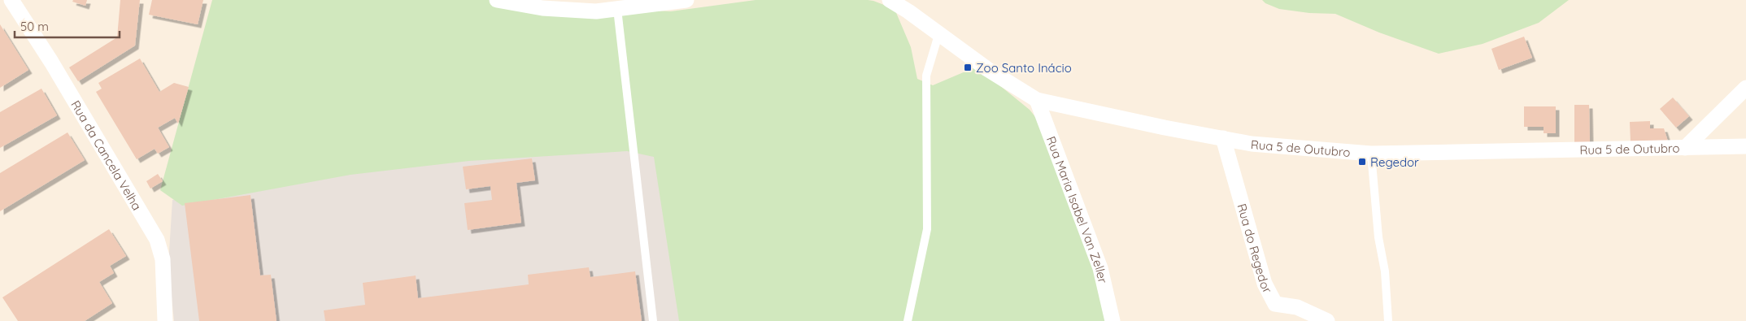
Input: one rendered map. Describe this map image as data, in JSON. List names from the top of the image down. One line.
{"streets":{"street":["Rua 5 de Outubro","Rua da Cancela Velha","Rua Maria Isabel Van Zeller","Rua do Regedor"]},"crossings":[["Rua 5 de Outubro","Rua Maria Isabel Van Zeller"],["Rua 5 de Outubro","Rua do Regedor"]],"places":{"transit":["Zoo Santo Inácio","Regedor"]},"scale_bar":"50 m"}
